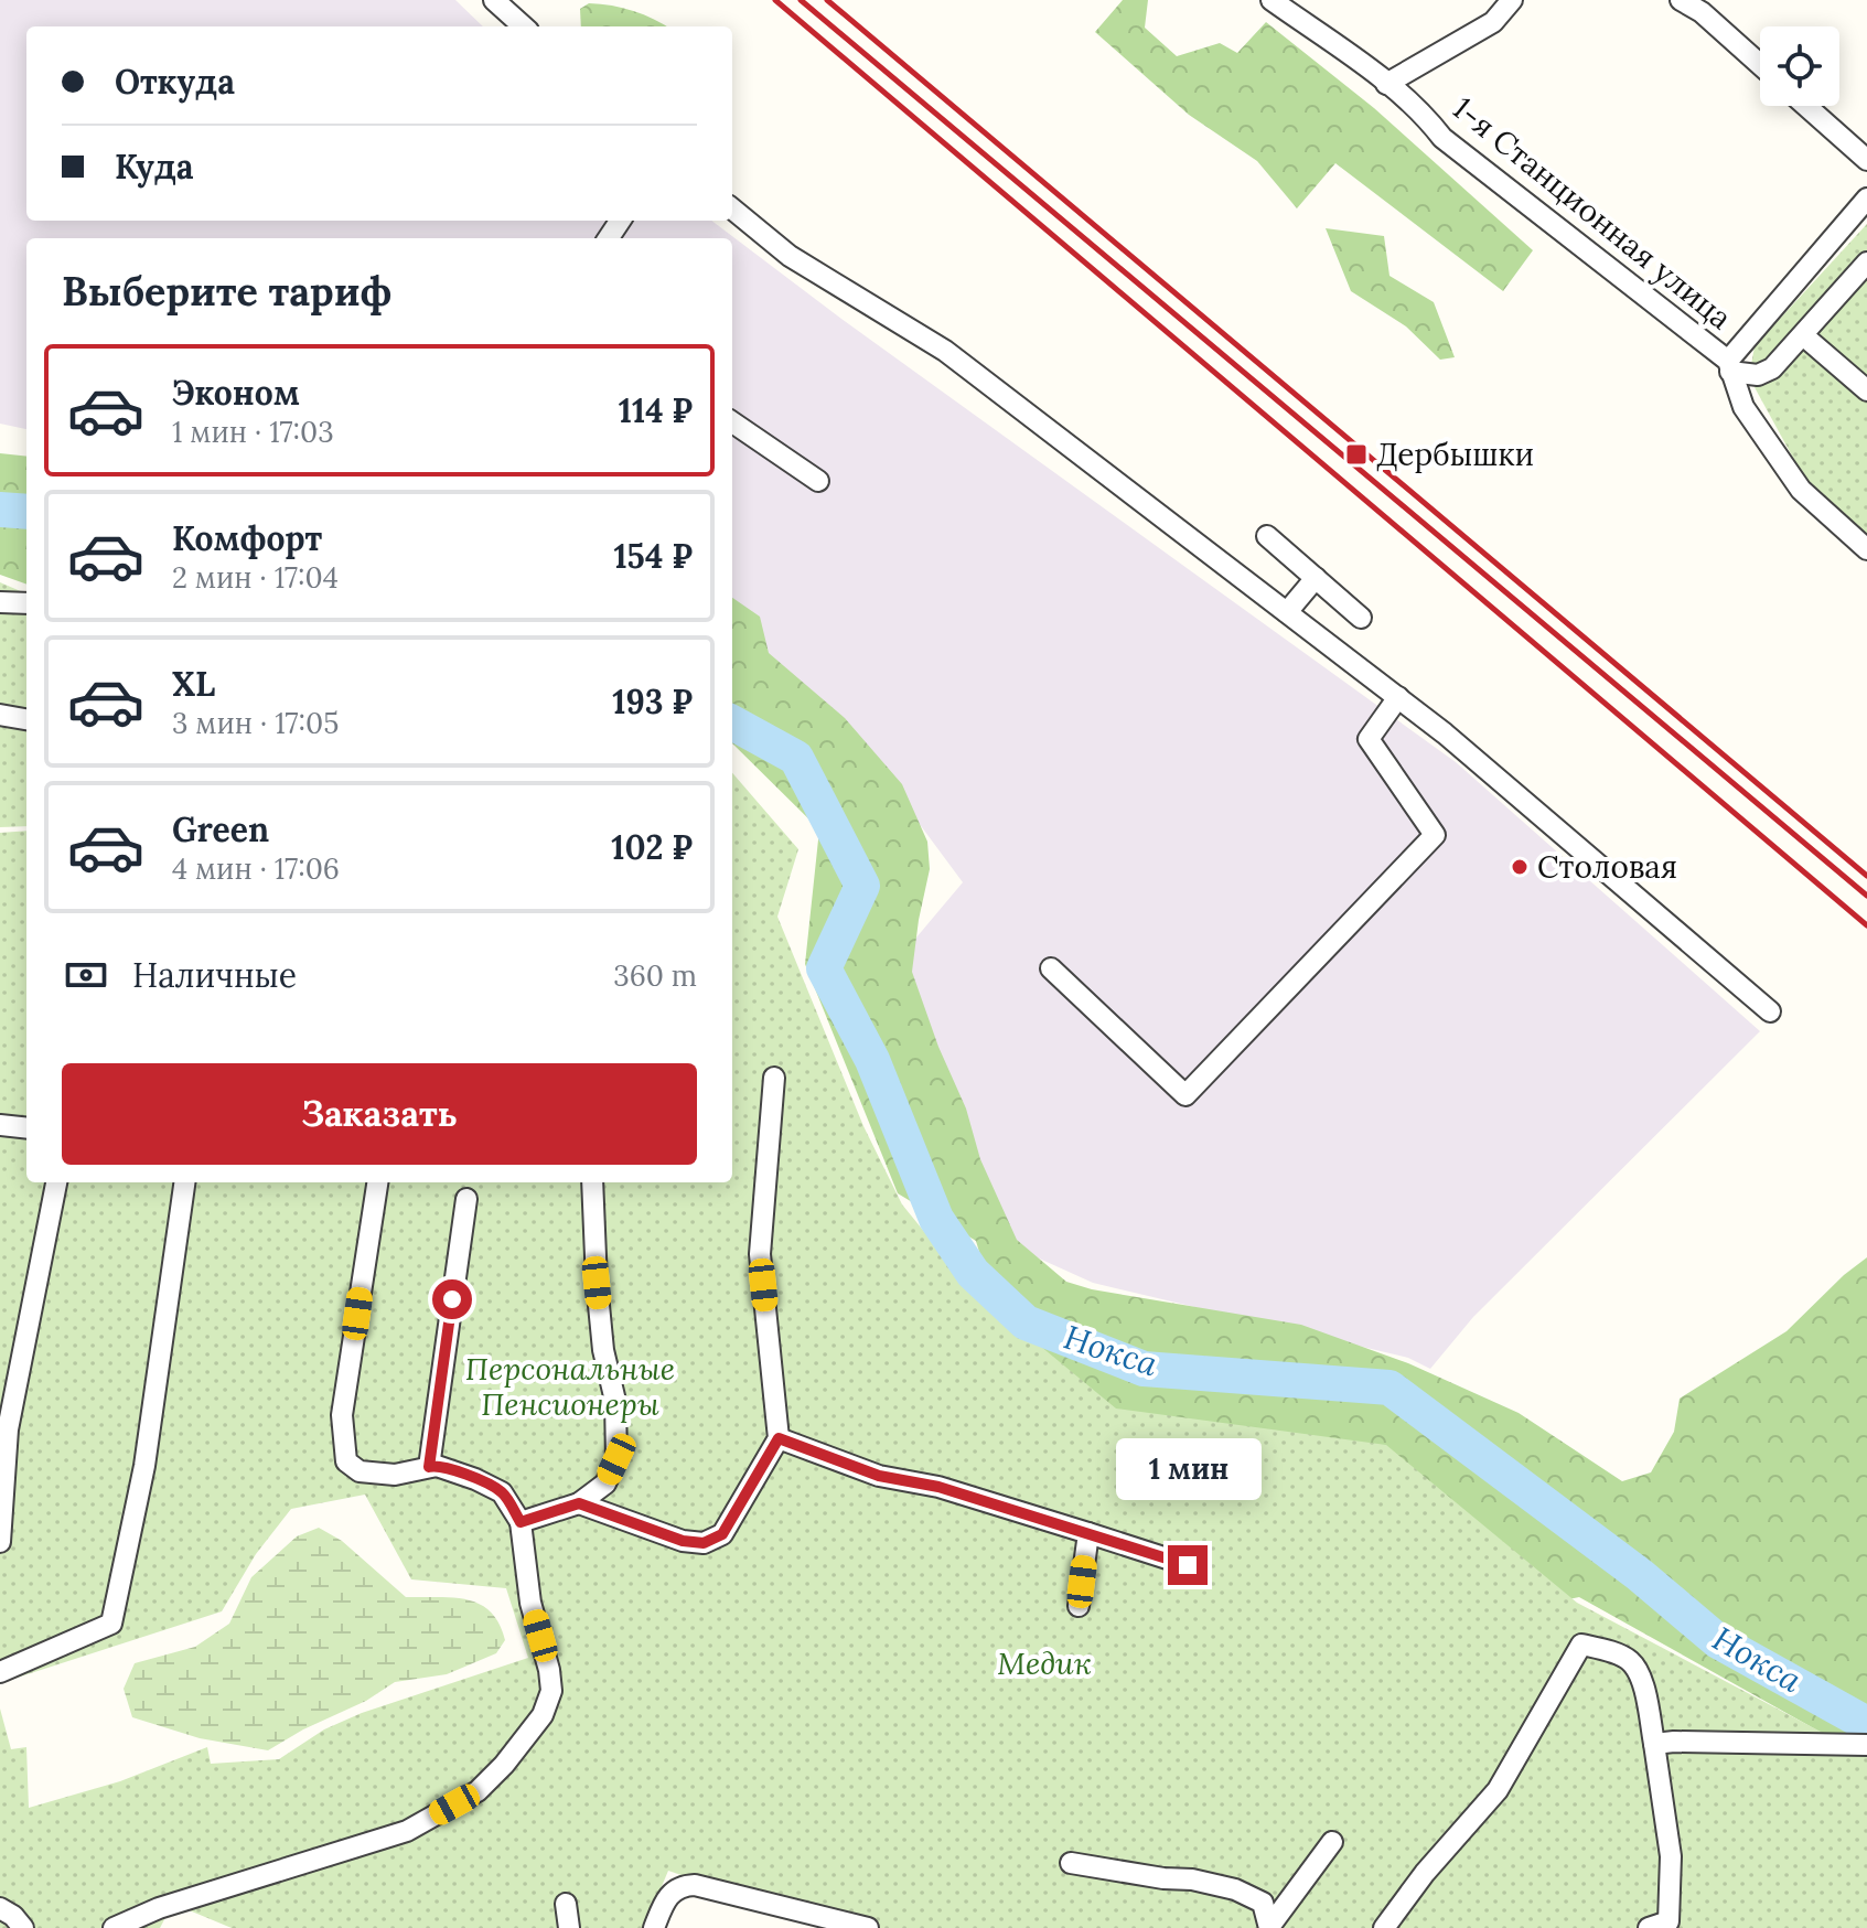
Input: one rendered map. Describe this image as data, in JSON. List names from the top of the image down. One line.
{"streets":{"street":["1-я Станционная улица"]},"water":["Нокса"],"parks":["Персональные Пенсионеры","Медик"],"places":{"transit":["Дербышки"],"other":["Столовая"]},"page":{"banner":["Откуда","Куда"],"heading":"Выберите тариф","list":[{"name":"Эконом","note":"1 мин · 17:03","value":"114 ₽"},{"name":"Комфорт","note":"2 мин · 17:04","value":"154 ₽"},{"name":"XL","note":"3 мин · 17:05","value":"193 ₽"},{"name":"Green","note":"4 мин · 17:06","value":"102 ₽"}],"pay":["Наличные","360 m"],"buttons":"Заказать","bubble":"1 мин"}}
